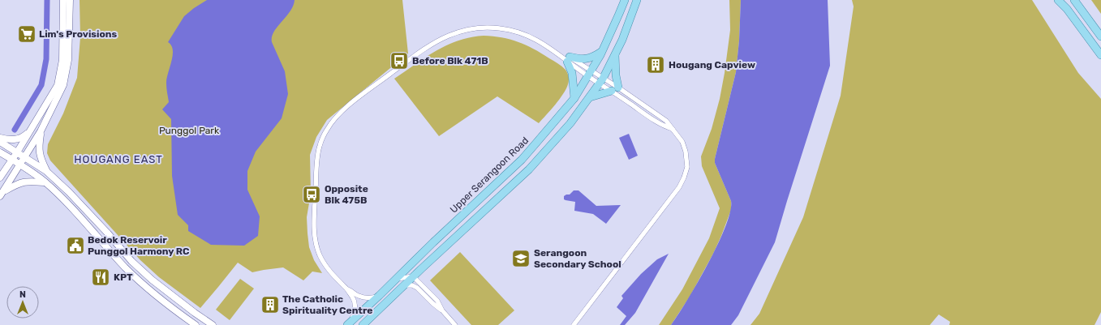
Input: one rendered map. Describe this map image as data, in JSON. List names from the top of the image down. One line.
{"streets":{"main road":["Upper Serangoon Road"]},"districts":["HOUGANG EAST"],"parks":["Punggol Park"],"places":{"supermarket":["Lim's Provisions"],"bus stop":["Before Blk 471B","Opposite Blk 475B"],"building":["Hougang Capview","The Catholic Spirituality Centre"],"public building":["Bedok Reservoir Punggol Harmony RC"],"school or university":["Serangoon Secondary School"],"restaurant":["KPT"]},"north":"top"}
